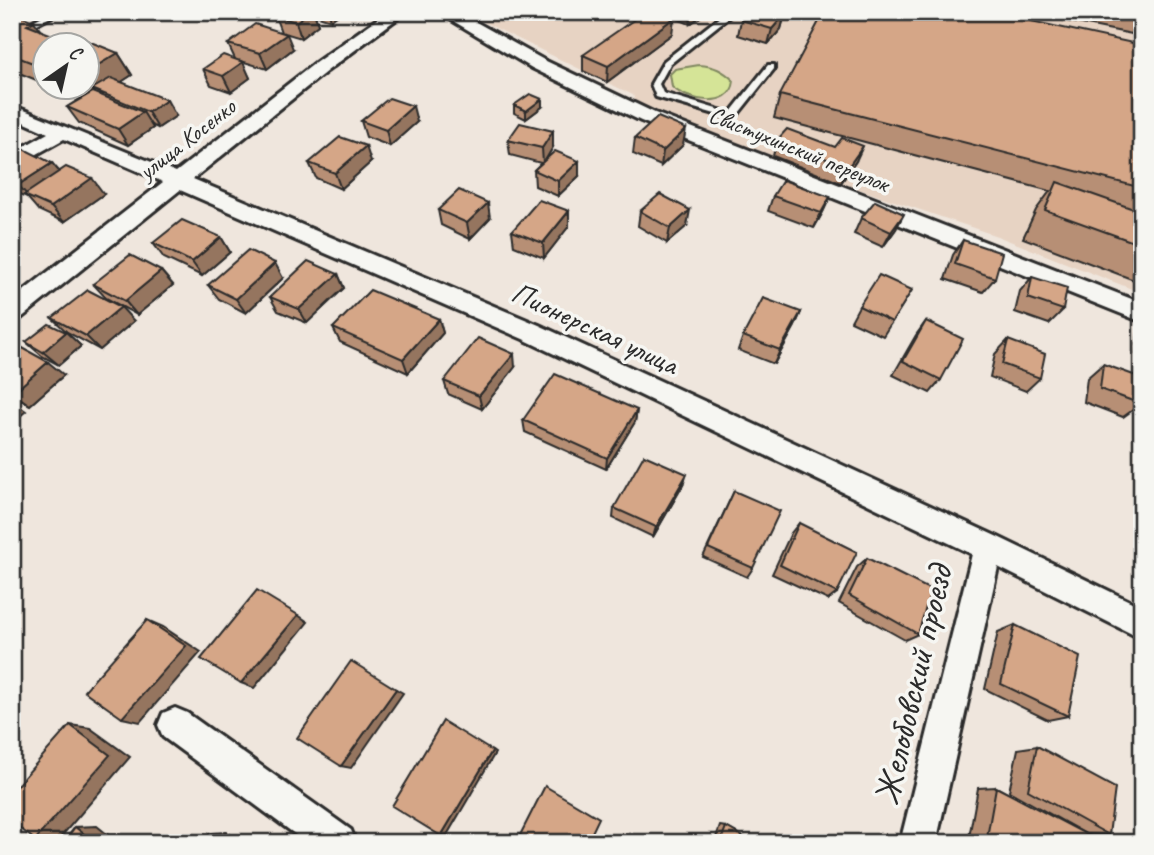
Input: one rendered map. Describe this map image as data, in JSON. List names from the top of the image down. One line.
{"streets":{"street":["улица Косенко","Свистухинский переулок","Пионерская улица","Желобовский проезд"]},"crossings":[["улица Косенко","Пионерская улица"],["Пионерская улица","Желобовский проезд"]],"north":"top right"}
